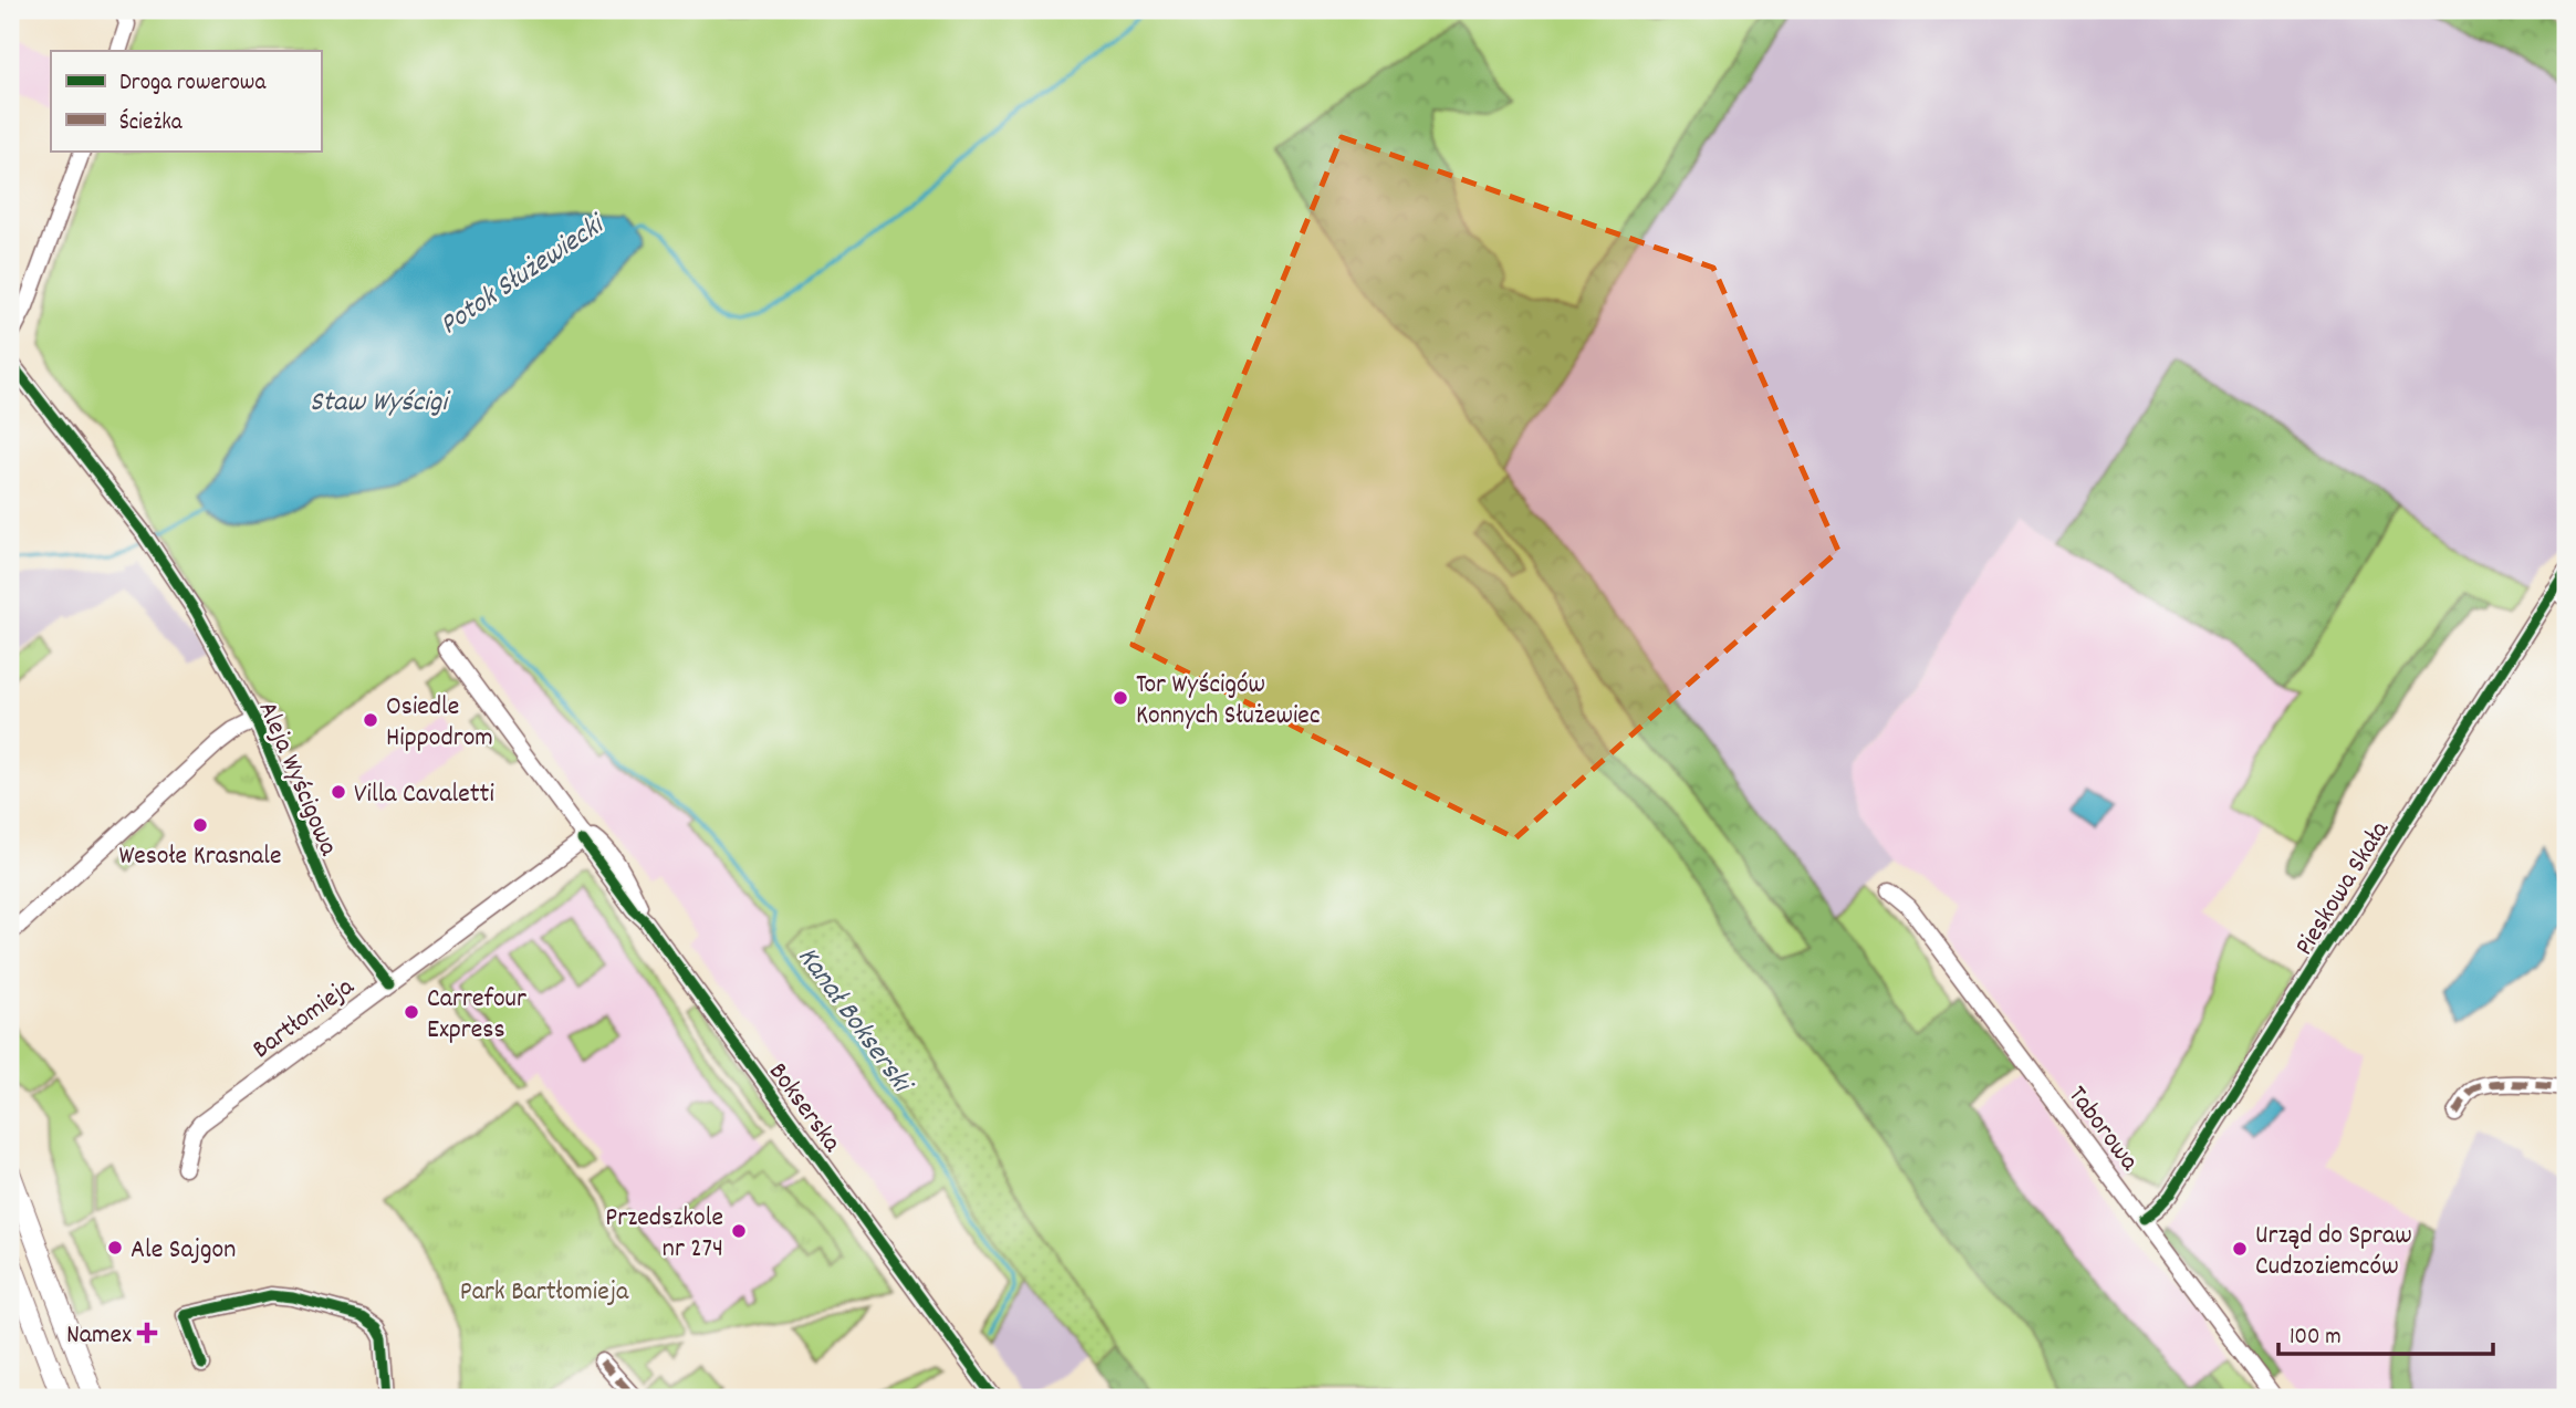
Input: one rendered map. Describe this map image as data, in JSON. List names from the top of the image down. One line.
{"streets":{"street":["Aleja Wyścigowa","Pieskowa Skała","Bartłomieja","Bokserska","Taborowa"]},"crossings":[["Aleja Wyścigowa","Bartłomieja"],["Pieskowa Skała","Taborowa"],["Bartłomieja","Bokserska"]],"water":["Potok Służewiecki","Staw Wyścigi","Kanał Bokserski"],"parks":["Park Bartłomieja"],"places":{"other":["Tor Wyścigów Konnych Służewiec","Osiedle Hippodrom","Villa Cavaletti","Wesołe Krasnale","Carrefour Express","Przedszkole nr 274","Ale Sajgon","Urząd do Spraw Cudzoziemców"],"health":["Namex"]},"legend":["Droga rowerowa","Ścieżka"],"scale_bar":"100 m"}
